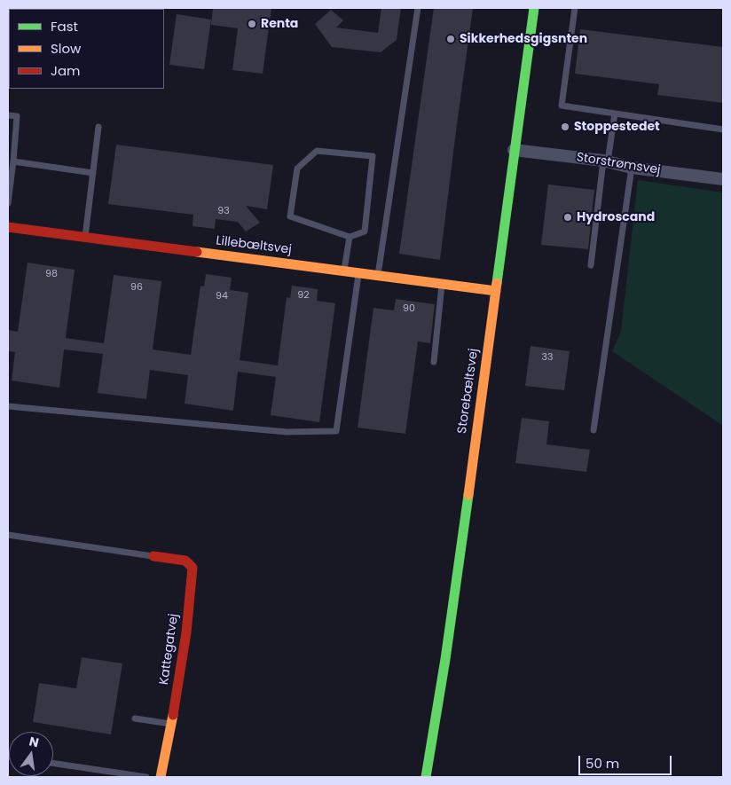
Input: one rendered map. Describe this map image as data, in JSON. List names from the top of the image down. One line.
{"streets":{"street":["Storstrømsvej","Lillebæltsvej","Storebæltsvej","Kattegatvej"]},"crossings":[["Storstrømsvej","Storebæltsvej"],["Lillebæltsvej","Storebæltsvej"]],"places":["Renta","Sikkerhedsgigsnten","Stoppestedet","Hydroscand"],"house_numbers":["93","98","96","92","94","90","33"],"legend":["Fast","Slow","Jam"],"scale_bar":"50 m","north":"top"}
